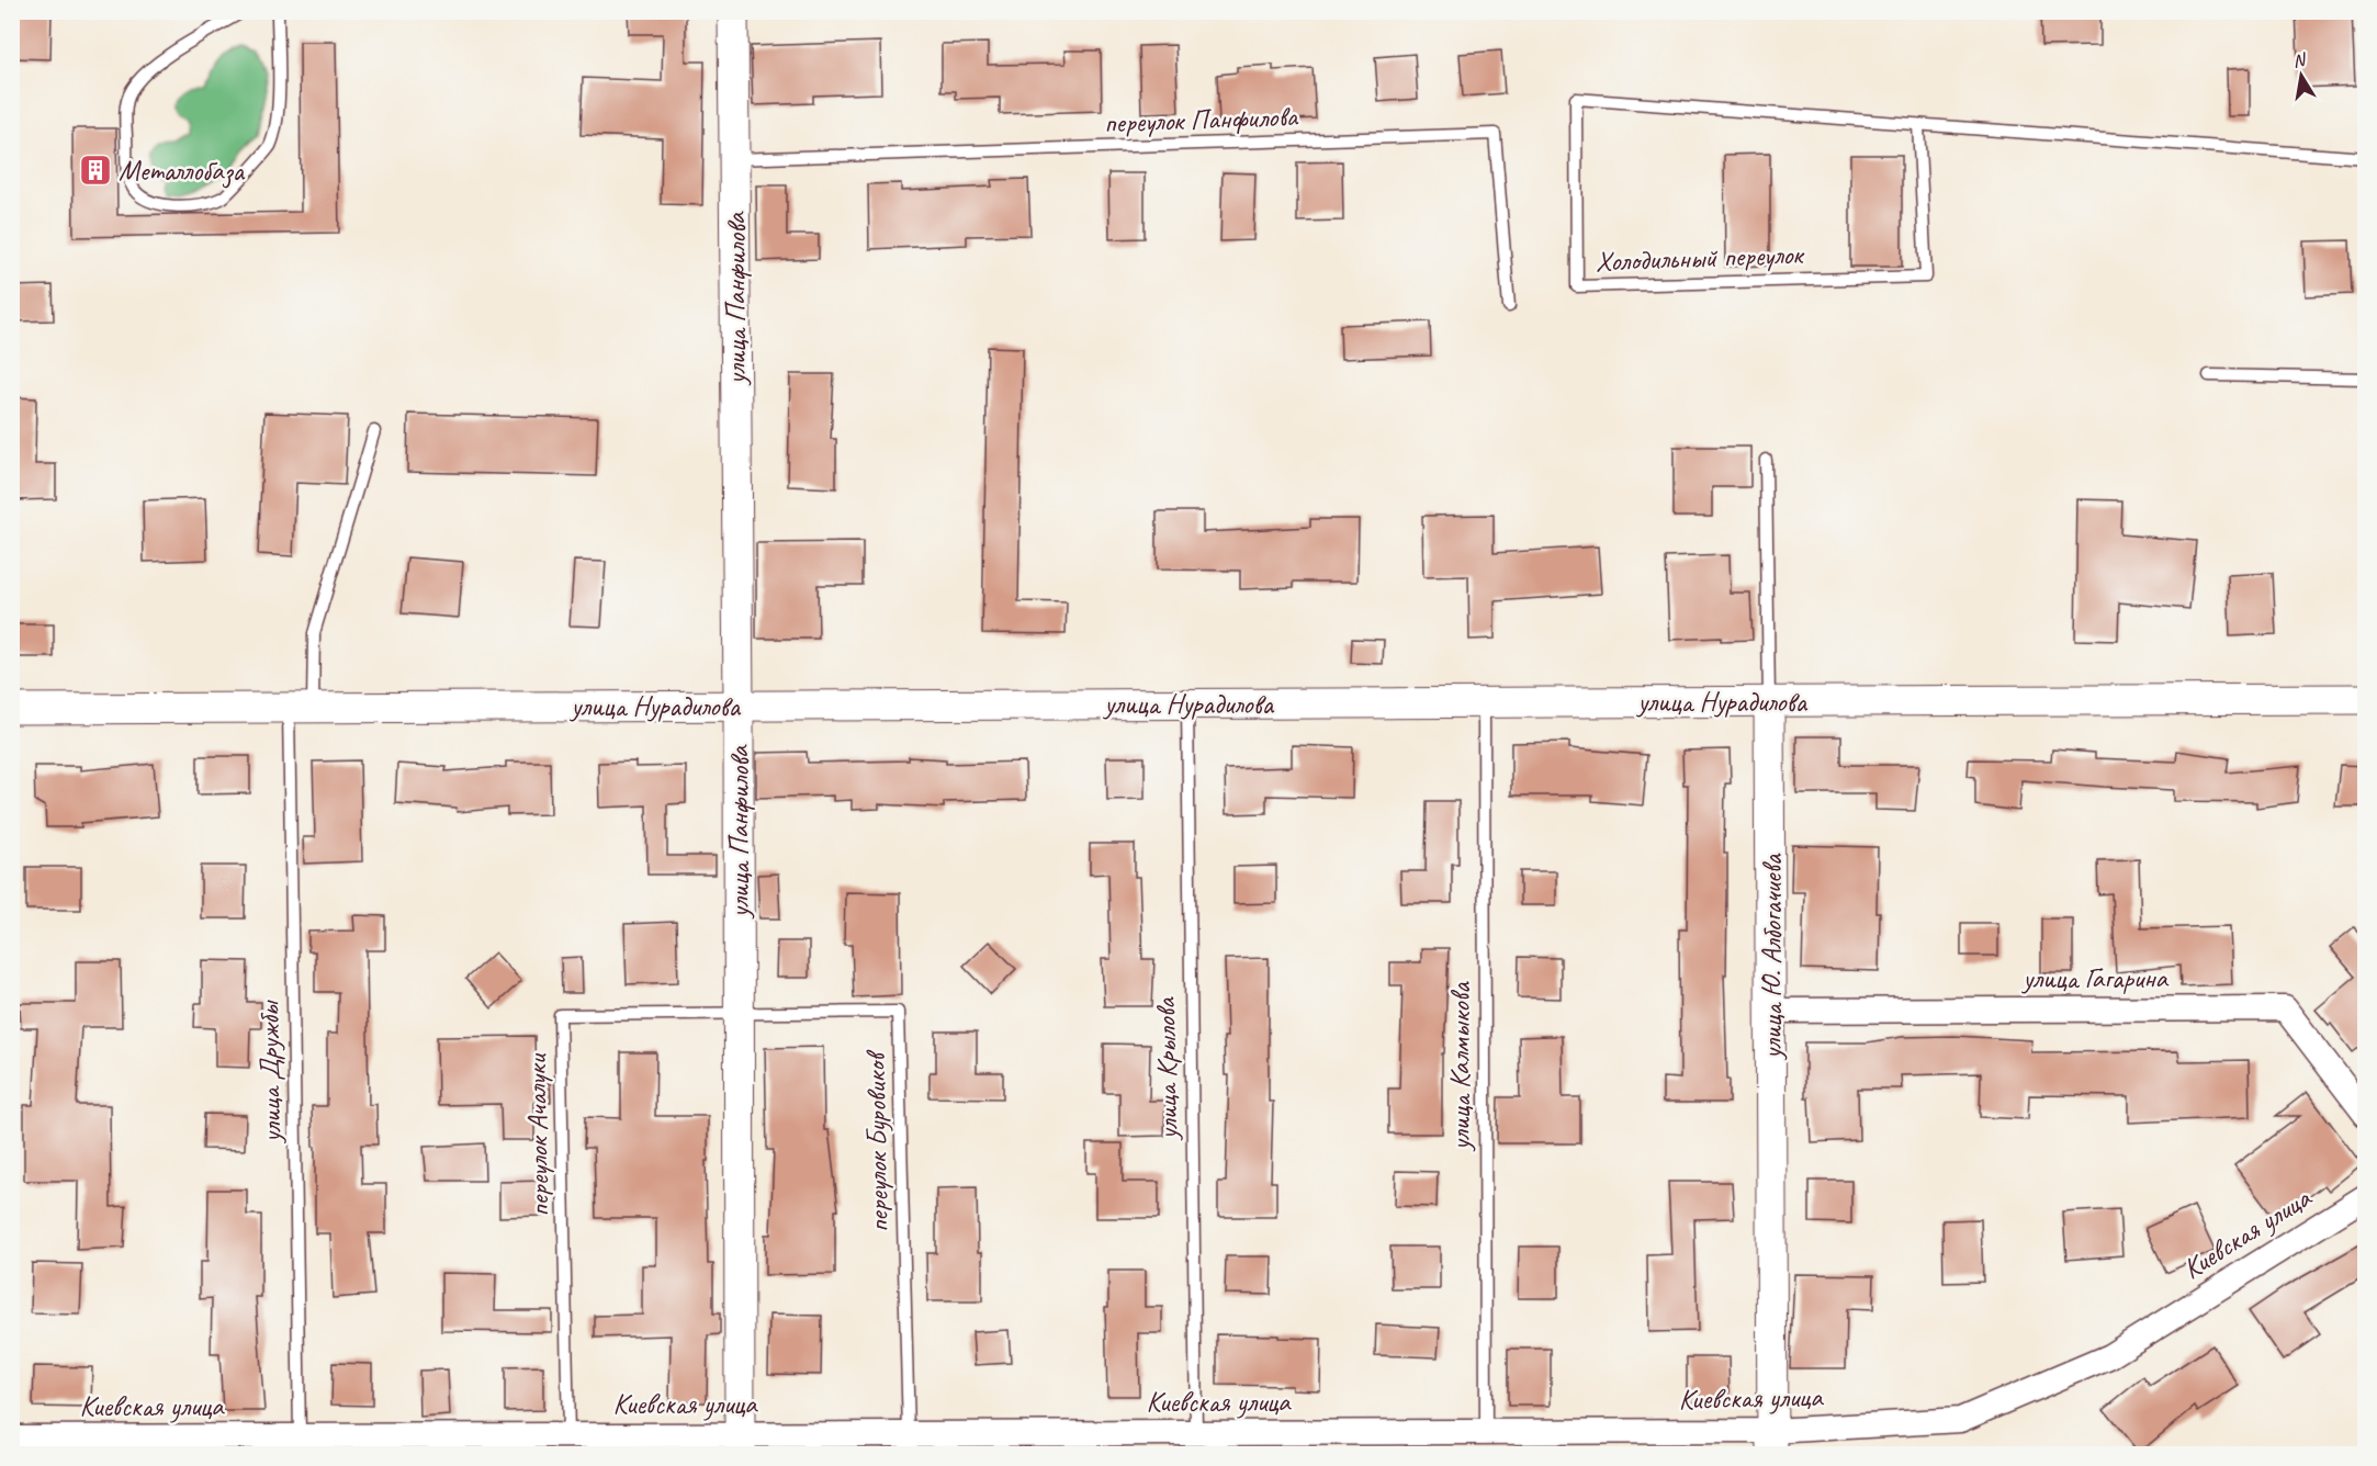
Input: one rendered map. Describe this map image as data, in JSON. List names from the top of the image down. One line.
{"streets":{"street":["улица Панфилова","улица Нурадилова","улица Ю. Албогачиева","улица Гагарина","Киевская улица"],"lane":["переулок Панфилова","Холодильный переулок","улица Калмыкова","улица Крылова","улица Дружбы","переулок Ачалуки","переулок Буровиков"]},"crossings":[["переулок Панфилова","улица Панфилова"],["улица Панфилова","улица Нурадилова"],["улица Панфилова","переулок Ачалуки"],["улица Панфилова","переулок Буровиков"],["улица Панфилова","Киевская улица"],["улица Нурадилова","улица Ю. Албогачиева"],["улица Нурадилова","улица Калмыкова"],["улица Нурадилова","улица Крылова"],["улица Нурадилова","улица Дружбы"],["улица Ю. Албогачиева","улица Гагарина"],["улица Ю. Албогачиева","Киевская улица"],["улица Калмыкова","Киевская улица"],["улица Крылова","Киевская улица"],["улица Дружбы","Киевская улица"],["переулок Ачалуки","переулок Буровиков"],["переулок Ачалуки","Киевская улица"],["переулок Буровиков","Киевская улица"]],"places":{"building":["Металлобаза"]},"north":"top"}
